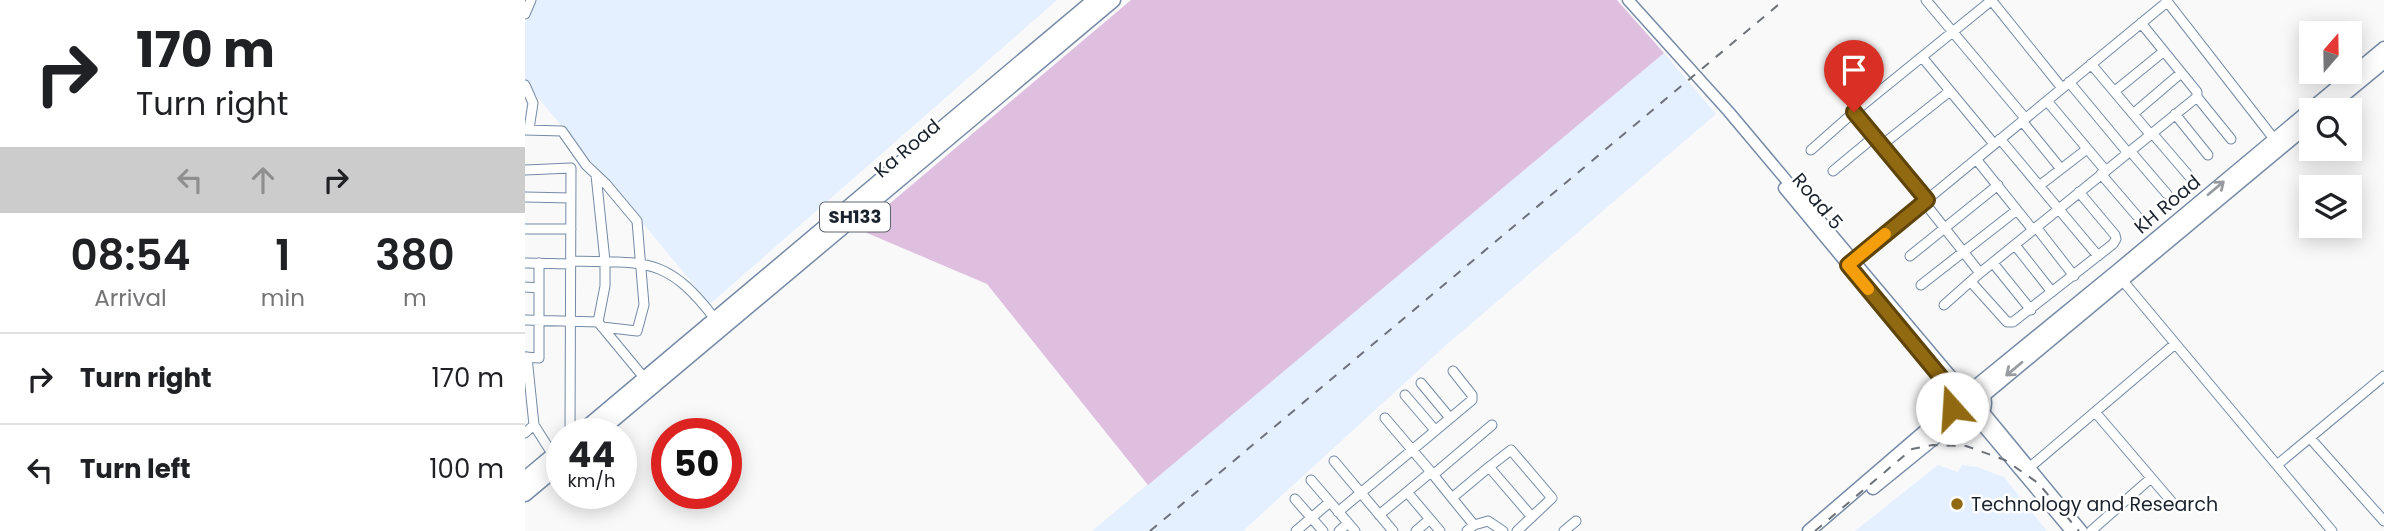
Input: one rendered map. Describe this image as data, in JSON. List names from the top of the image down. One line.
{"streets":{"main road":["Ka Road","KH Road","SH133"],"street":["Road 5"]},"crossings":[["Road 5","KH Road"]],"places":["Technology and Research"],"north":"top","page":{"turn":["170 m","Turn right"],"eta":["08:54","Arrival","1","min","380","m"],"list":[{"name":"Turn right","value":"170 m"},{"name":"Turn left","value":"100 m"}],"speed":"44 km/h","limit":"50"}}
